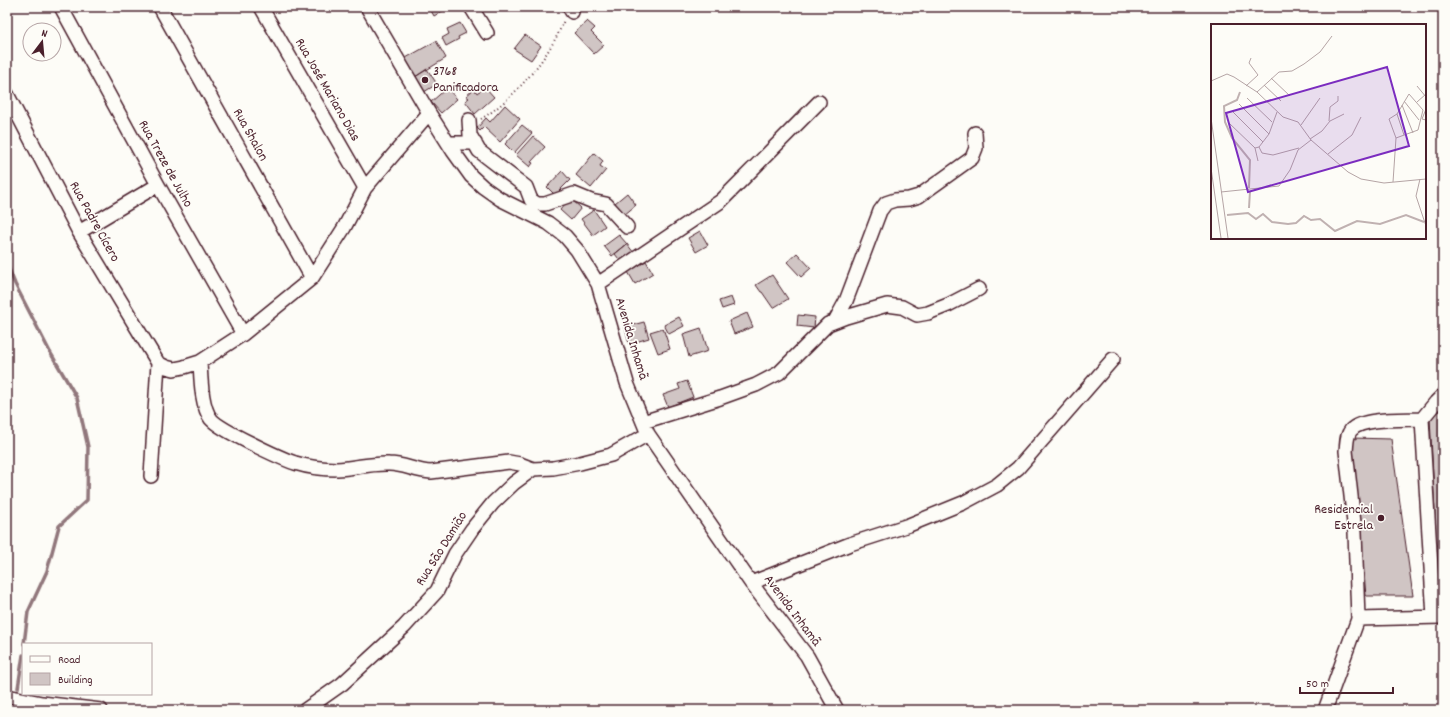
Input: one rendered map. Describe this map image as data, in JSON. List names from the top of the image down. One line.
{"streets":{"street":["Rua José Mariano Dias","Rua Shalon","Rua Treze de Julho","Rua Padre Cícero","Avenida Inhamã","Rua São Damião"]},"places":["3768 Panificadora","Residencial Estrela"],"legend":["Road","Building"],"scale_bar":"50 m","north":"top"}
